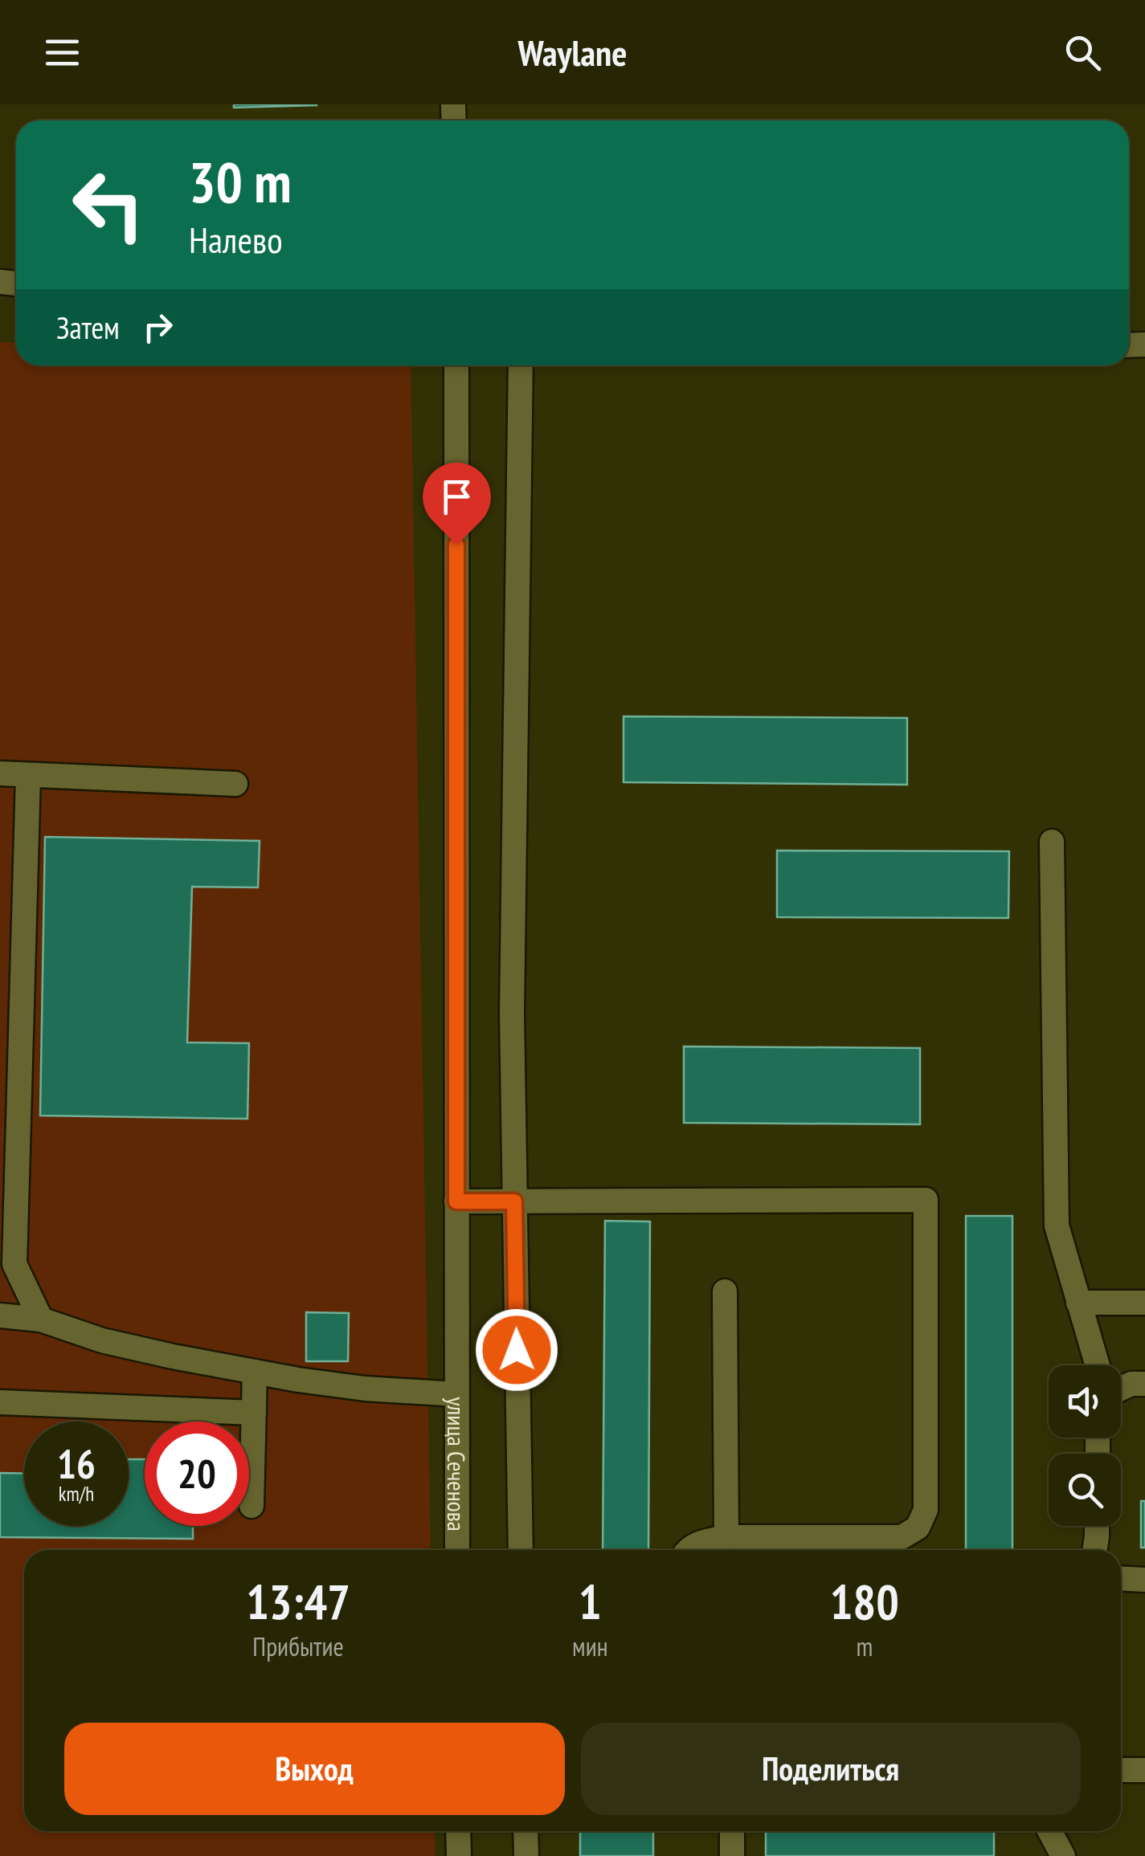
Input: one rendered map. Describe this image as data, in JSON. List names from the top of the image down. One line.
{"streets":{"street":["улица Сеченова"]},"page":{"header":"Waylane","turn":["30 m","Налево"],"then":"Затем","speed":"16 km/h","limit":"20","eta":["13:47","Прибытие","1","мин","180","m"],"buttons":["Выход","Поделиться"]}}
